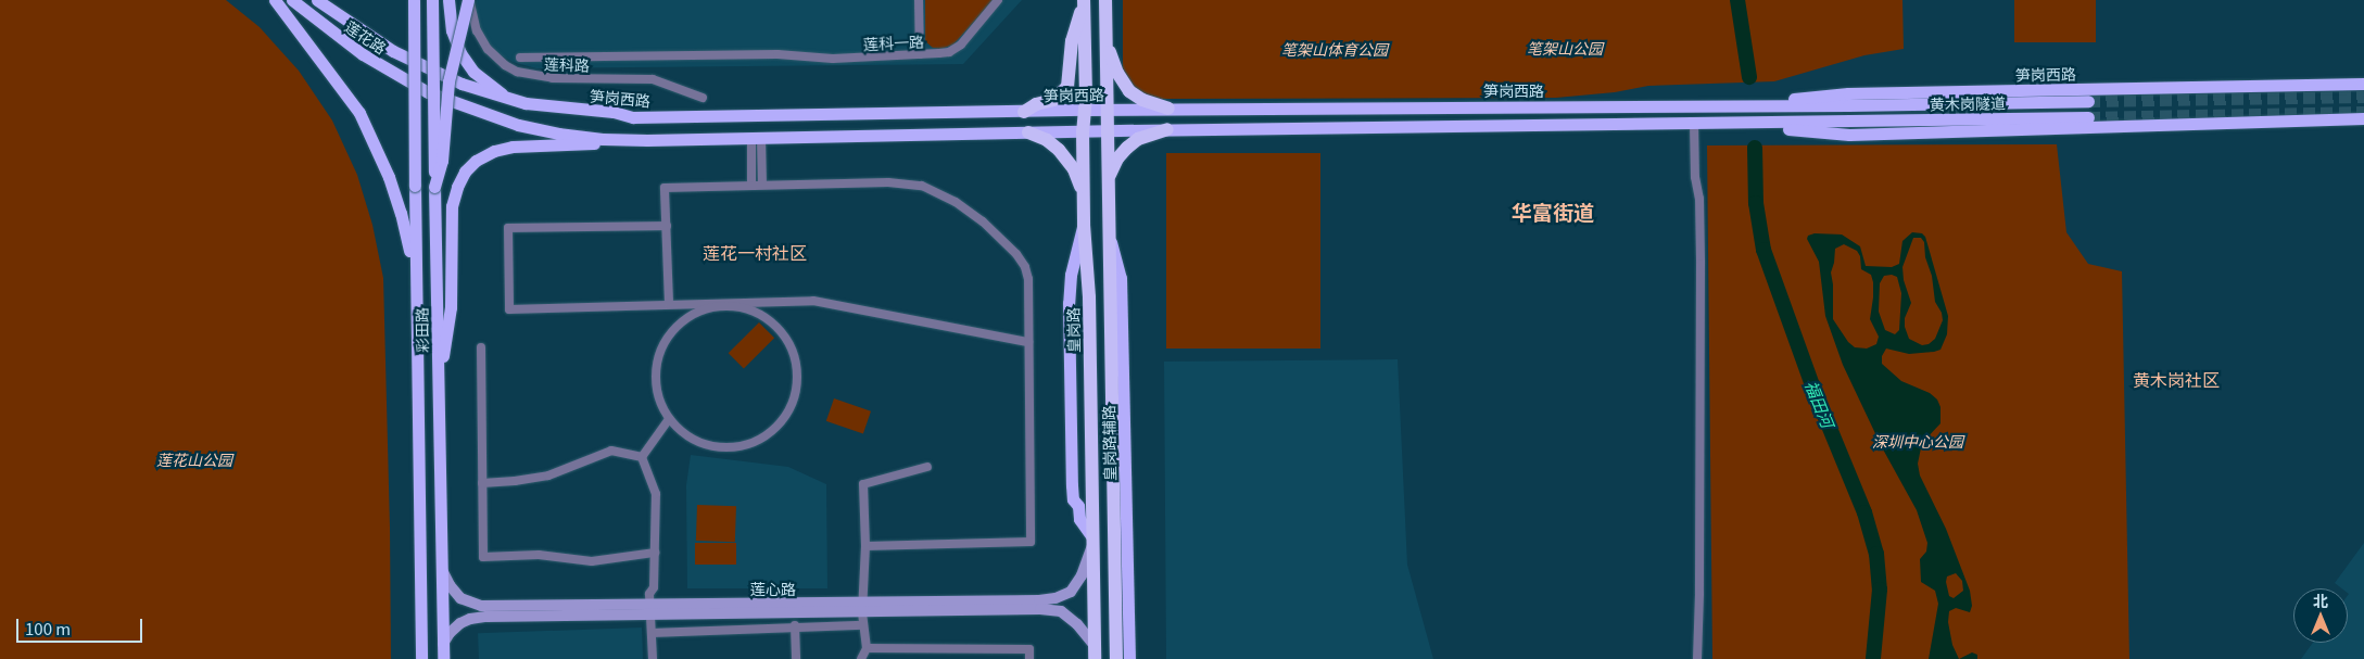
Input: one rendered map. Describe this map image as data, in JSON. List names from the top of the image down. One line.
{"streets":{"highway":["皇岗路"],"main road":["莲花路","笋岗西路","黄木岗隧道","彩田路","皇岗路辅路","莲心路"],"street":["莲科一路","莲科路"]},"crossings":[["莲花路","笋岗西路"],["笋岗西路","黄木岗隧道"],["笋岗西路","皇岗路"],["彩田路","莲心路"],["皇岗路","莲心路"]],"districts":["华富街道","莲花一村社区","黄木岗社区"],"water":["福田河"],"parks":["笔架山公园","笔架山体育公园","深圳中心公园","莲花山公园"],"scale_bar":"100 m","north":"top"}
